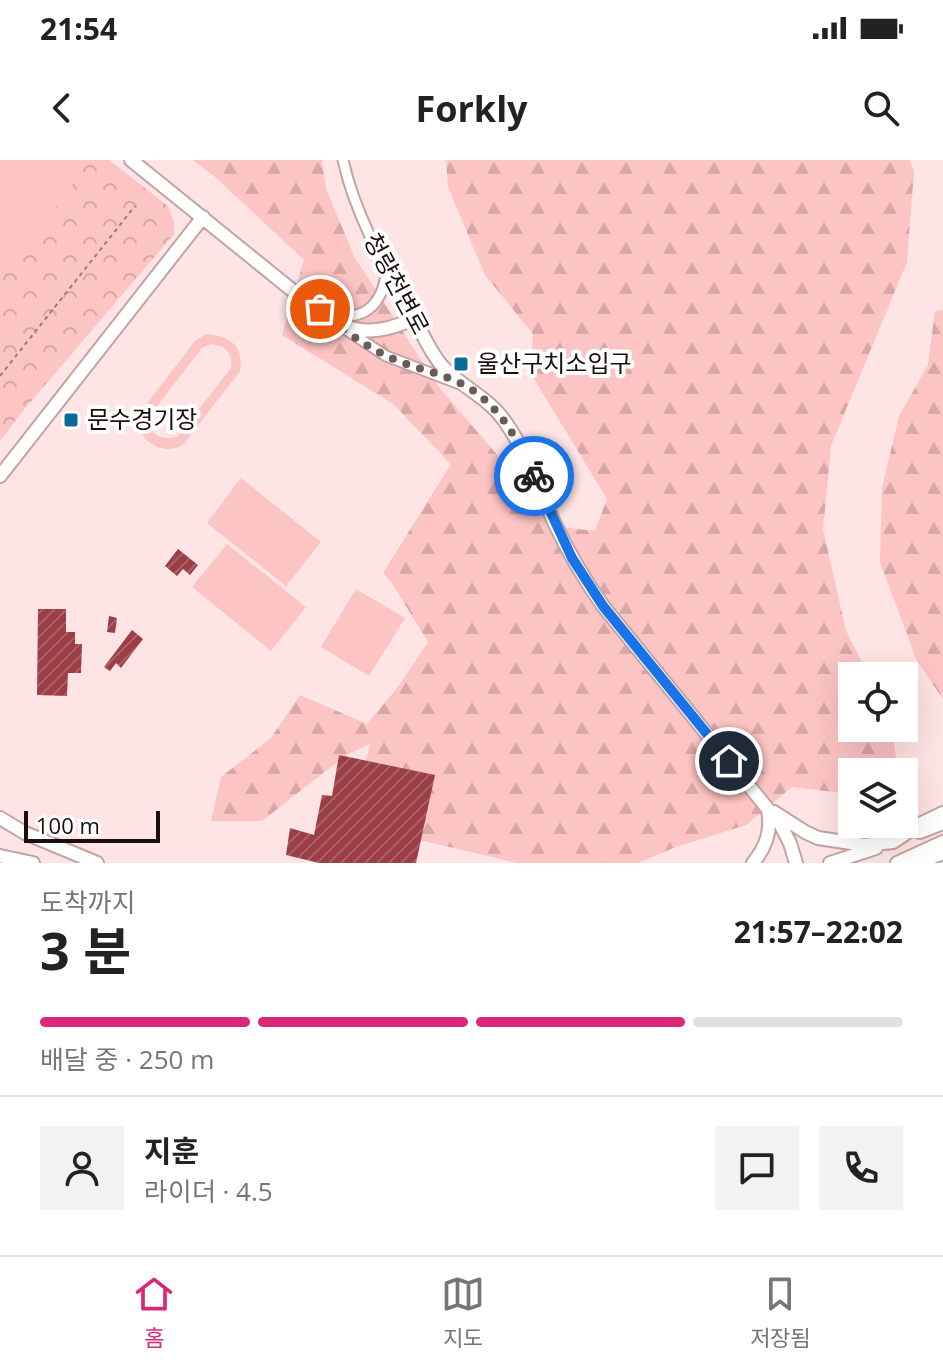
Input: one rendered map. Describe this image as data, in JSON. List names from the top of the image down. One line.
{"streets":{"main road":["청량천변로"]},"places":{"transit":["울산구치소입구","문수경기장"]},"scale_bar":"100 m","page":{"status":"21:54","header":"Forkly","scale":"100 m","heading":["3 분","도착까지","21:57–22:02"],"panel":["지훈","라이더 · 4.5"],"bar":"배달 중 · 250 m","tabs":["홈","지도","저장됨"]}}
